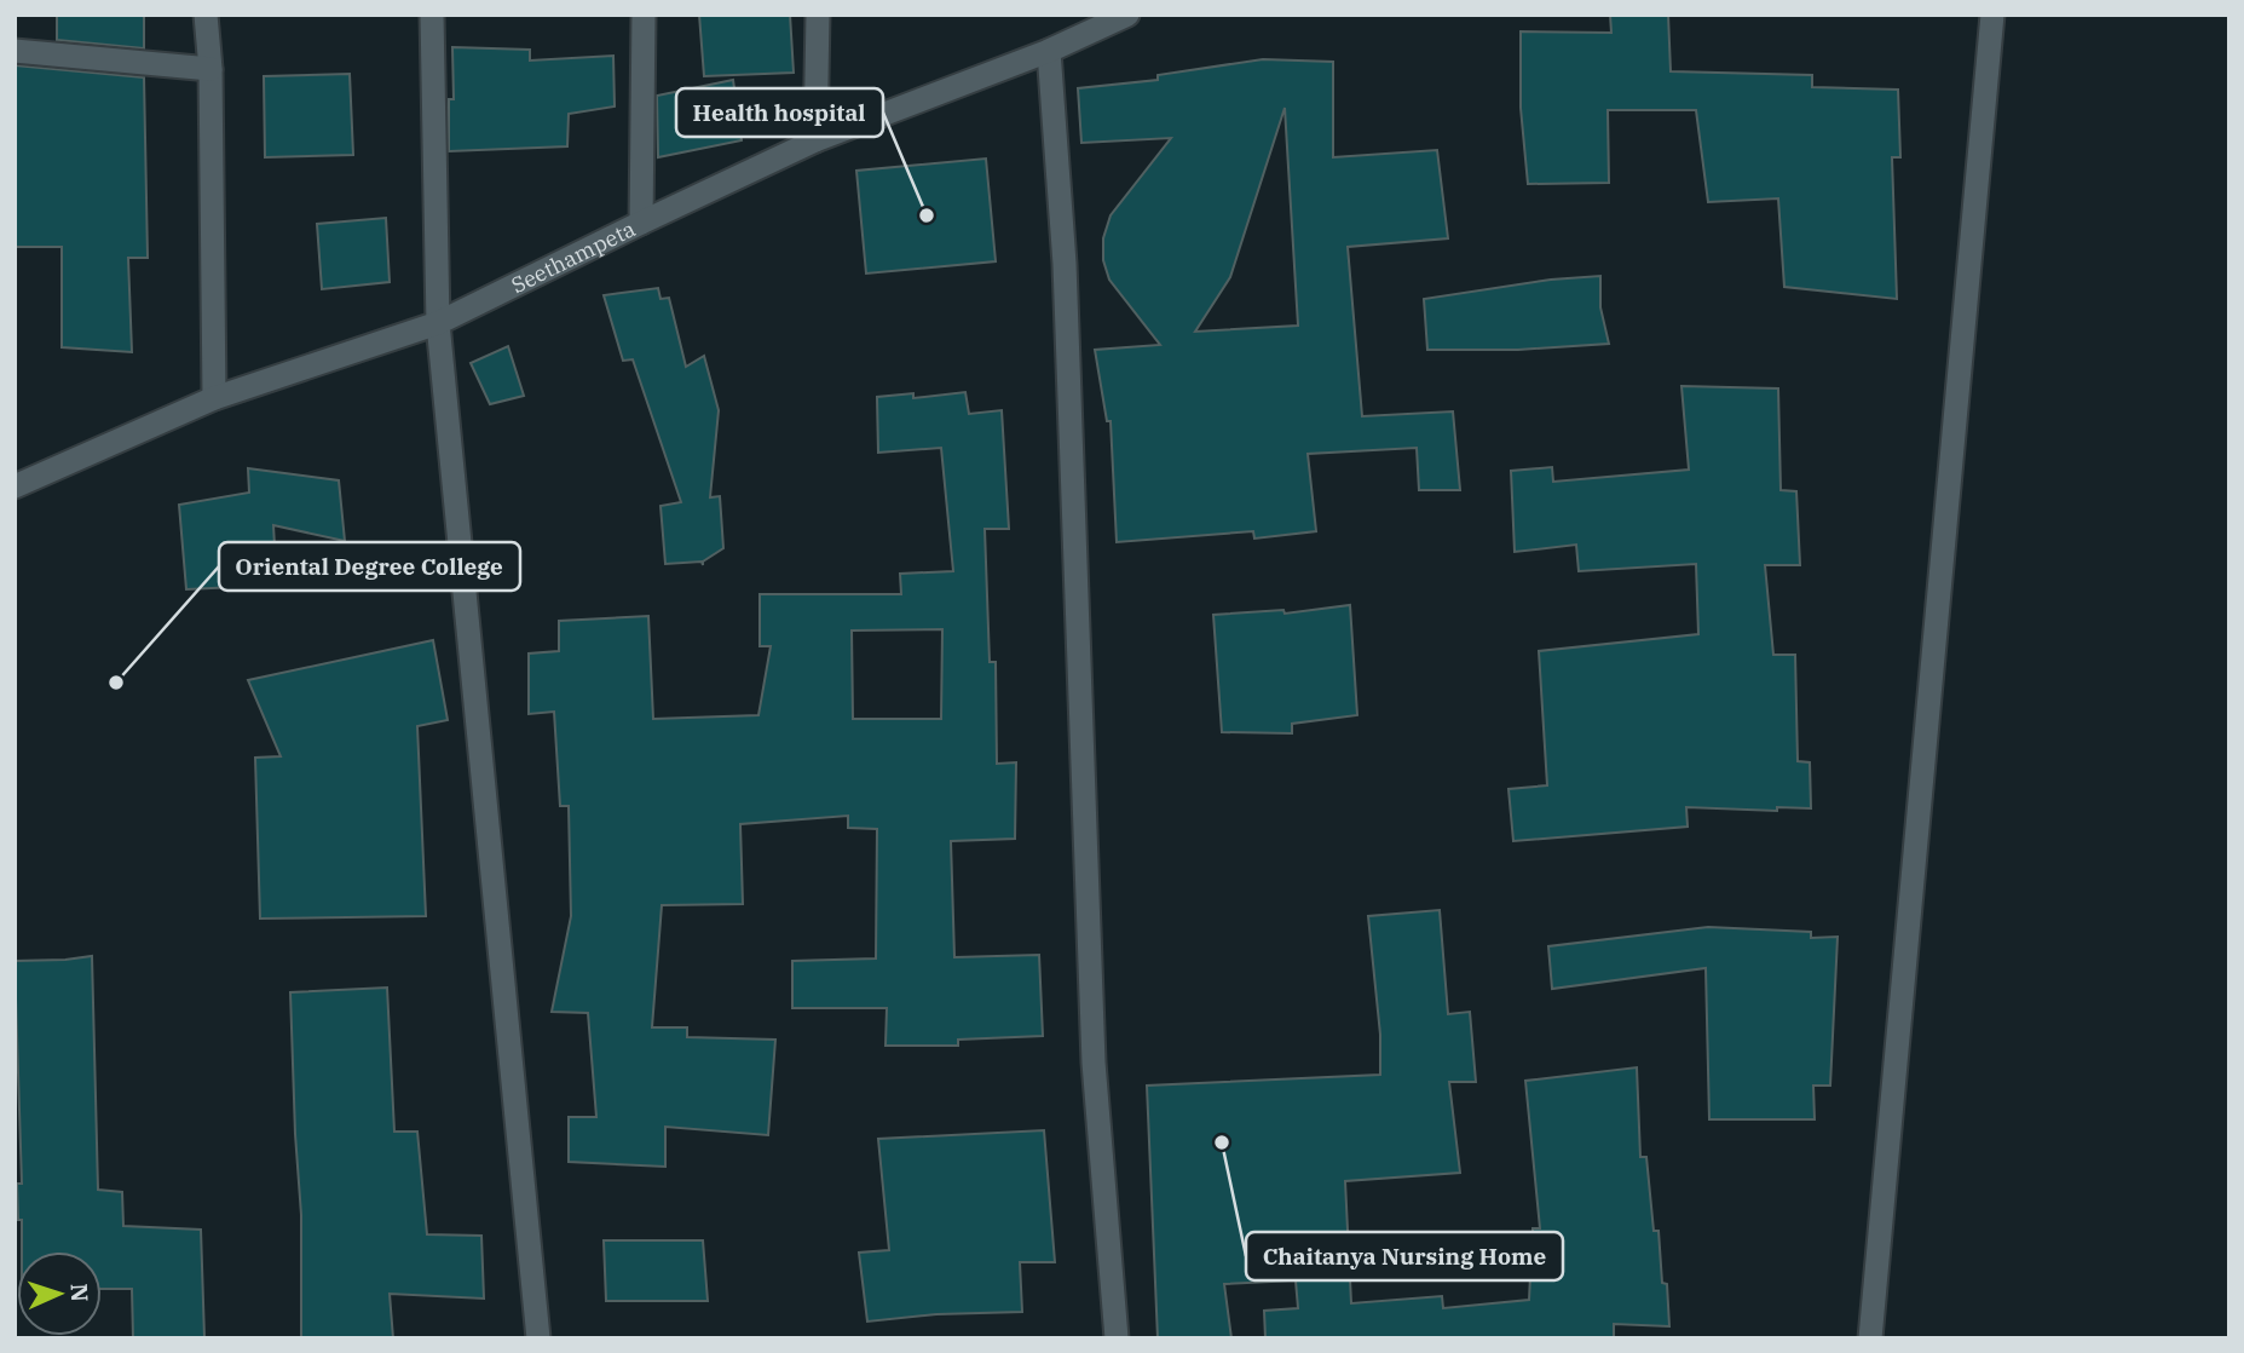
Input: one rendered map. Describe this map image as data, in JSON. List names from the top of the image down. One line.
{"streets":{"street":["Seethampeta"]},"places":["Health hospital","Oriental Degree College","Chaitanya Nursing Home"],"north":"right"}
